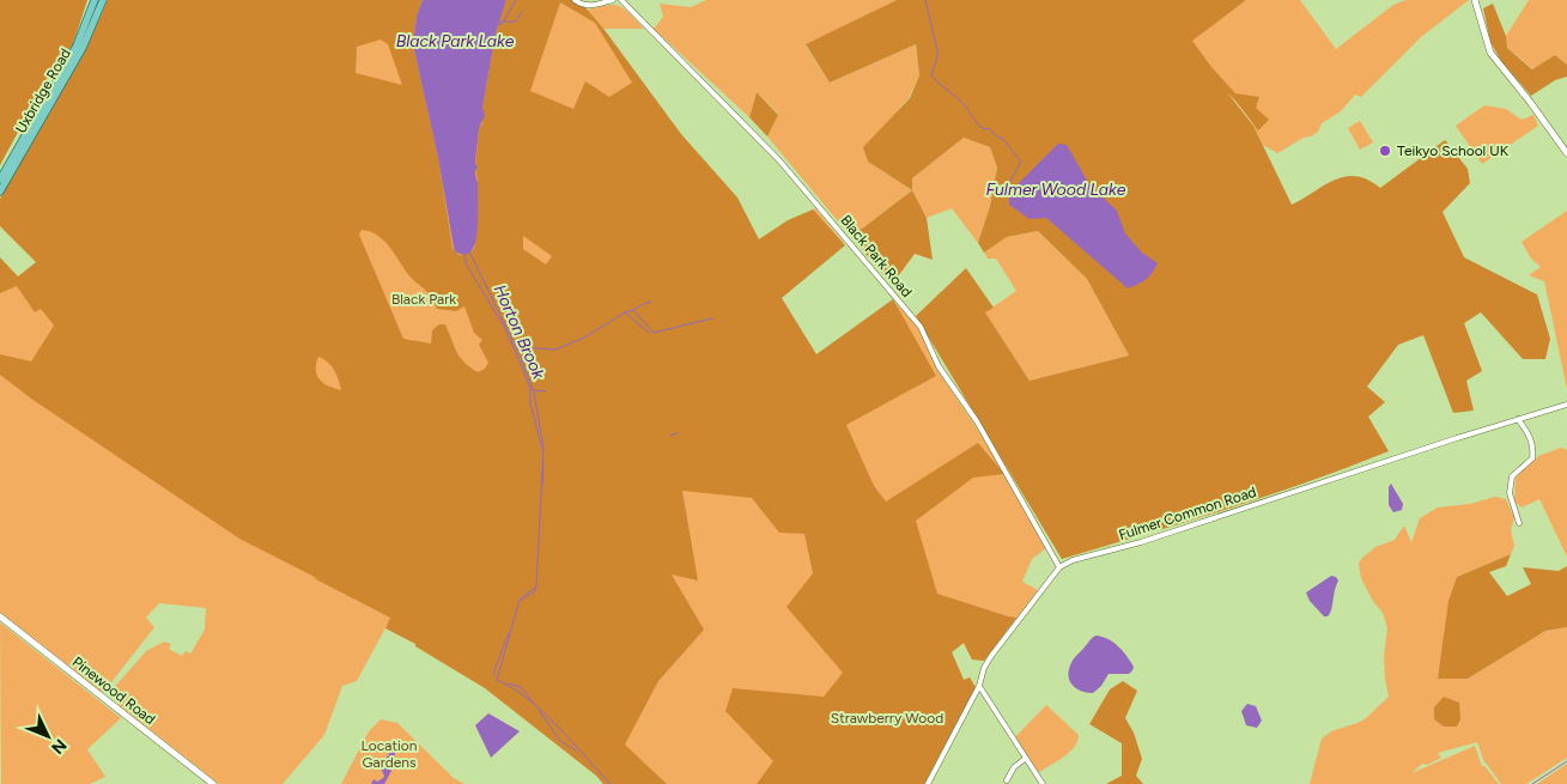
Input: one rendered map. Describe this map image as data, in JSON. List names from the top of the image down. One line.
{"streets":{"main road":["Uxbridge Road"],"street":["Black Park Road","Fulmer Common Road","Pinewood Road"]},"crossings":[["Black Park Road","Fulmer Common Road"]],"water":["Black Park Lake","Fulmer Wood Lake","Horton Brook"],"parks":["Black Park","Strawberry Wood","Location Gardens"],"places":["Teikyo School UK"],"north":"bottom right"}
